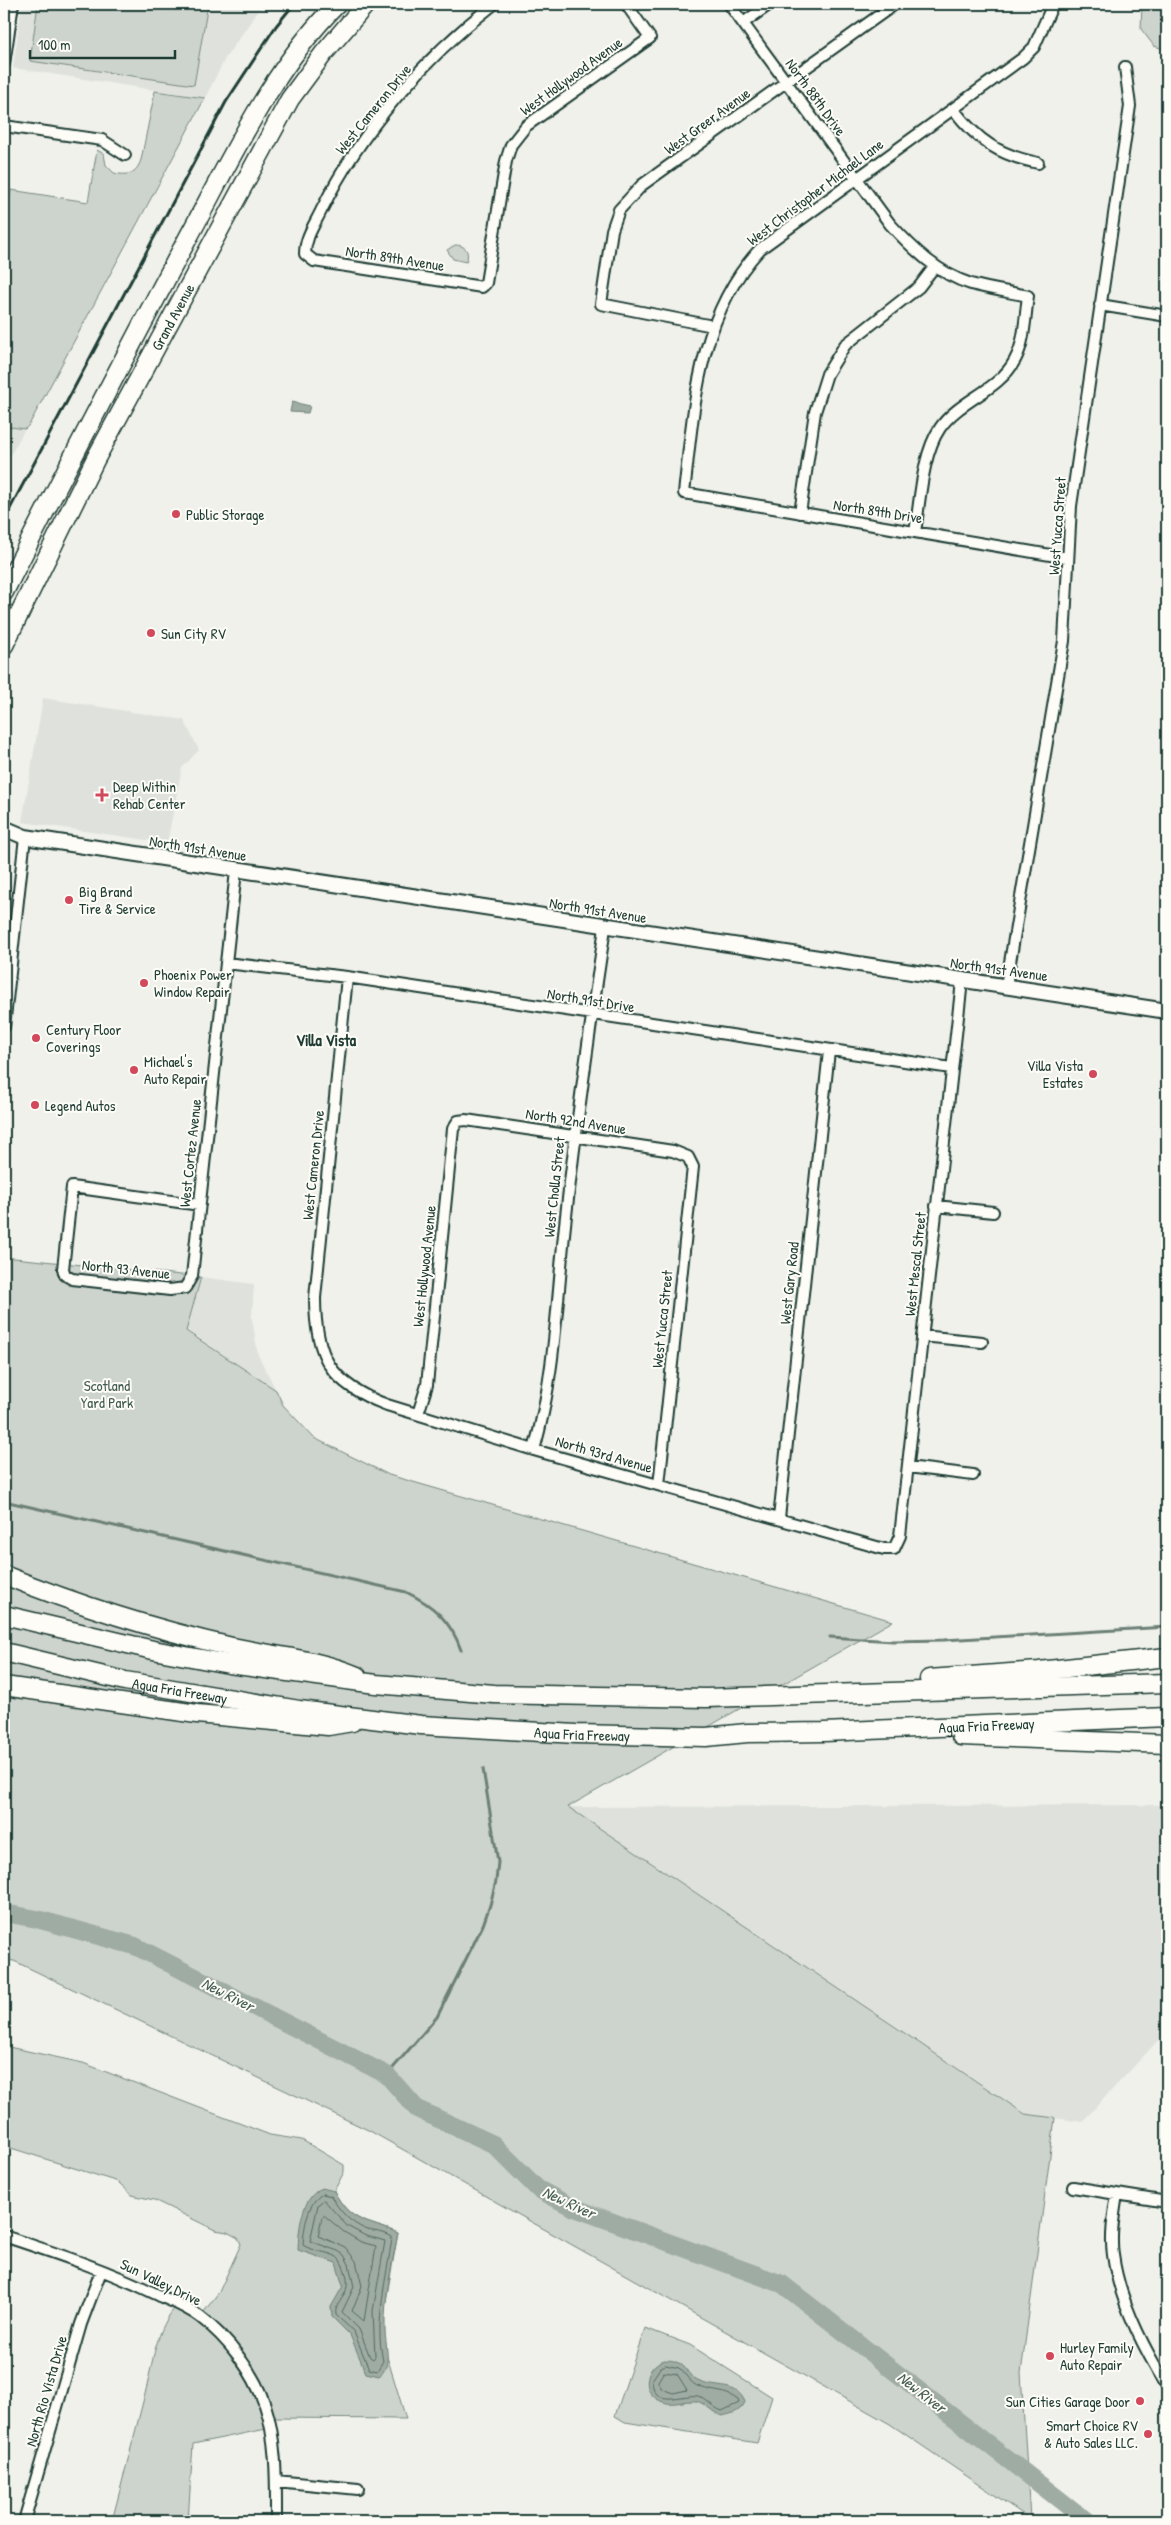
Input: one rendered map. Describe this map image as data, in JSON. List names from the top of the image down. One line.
{"streets":{"highway":["Grand Avenue","Agua Fria Freeway"],"main road":["North 91st Avenue"],"street":["West Hollywood Avenue","North 88th Drive","West Cameron Drive","West Greer Avenue","West Christopher Michael Lane","North 89th Avenue","North 89th Drive","West Yucca Street","North 91st Drive","North 92nd Avenue","West Cortez Avenue","West Cholla Street","West Mescal Street","North 93 Avenue","West Gary Road","North 93rd Avenue","Sun Valley Drive","North Rio Vista Drive"]},"crossings":[["West Hollywood Avenue","North 89th Avenue"],["West Hollywood Avenue","North 92nd Avenue"],["West Hollywood Avenue","North 93rd Avenue"],["North 88th Drive","West Greer Avenue"],["North 88th Drive","West Christopher Michael Lane"],["North 88th Drive","North 89th Drive"],["West Cameron Drive","North 89th Avenue"],["West Cameron Drive","North 91st Drive"],["West Cameron Drive","North 93rd Avenue"],["West Greer Avenue","West Christopher Michael Lane"],["West Christopher Michael Lane","North 89th Drive"],["North 89th Drive","West Yucca Street"],["West Yucca Street","North 91st Avenue"],["West Yucca Street","North 92nd Avenue"],["West Yucca Street","North 93rd Avenue"],["North 91st Avenue","West Cortez Avenue"],["North 91st Avenue","West Cholla Street"],["North 91st Avenue","West Mescal Street"],["North 91st Drive","West Cortez Avenue"],["North 91st Drive","West Cholla Street"],["North 91st Drive","West Mescal Street"],["North 91st Drive","West Gary Road"],["North 92nd Avenue","West Cholla Street"],["West Cortez Avenue","North 93 Avenue"],["West Cholla Street","North 93rd Avenue"],["West Mescal Street","North 93rd Avenue"],["West Gary Road","North 93rd Avenue"],["Sun Valley Drive","North Rio Vista Drive"]],"districts":["Villa Vista"],"water":["New River"],"parks":["Scotland Yard Park"],"places":{"other":["Public Storage","Sun City RV","Big Brand Tire & Service","Phoenix Power Window Repair","Century Floor Coverings","Michael's Auto Repair","Villa Vista Estates","Legend Autos","Hurley Family Auto Repair","Sun Cities Garage Door","Smart Choice RV & Auto Sales LLC."],"health":["Deep Within Rehab Center"]},"scale_bar":"100 m"}
